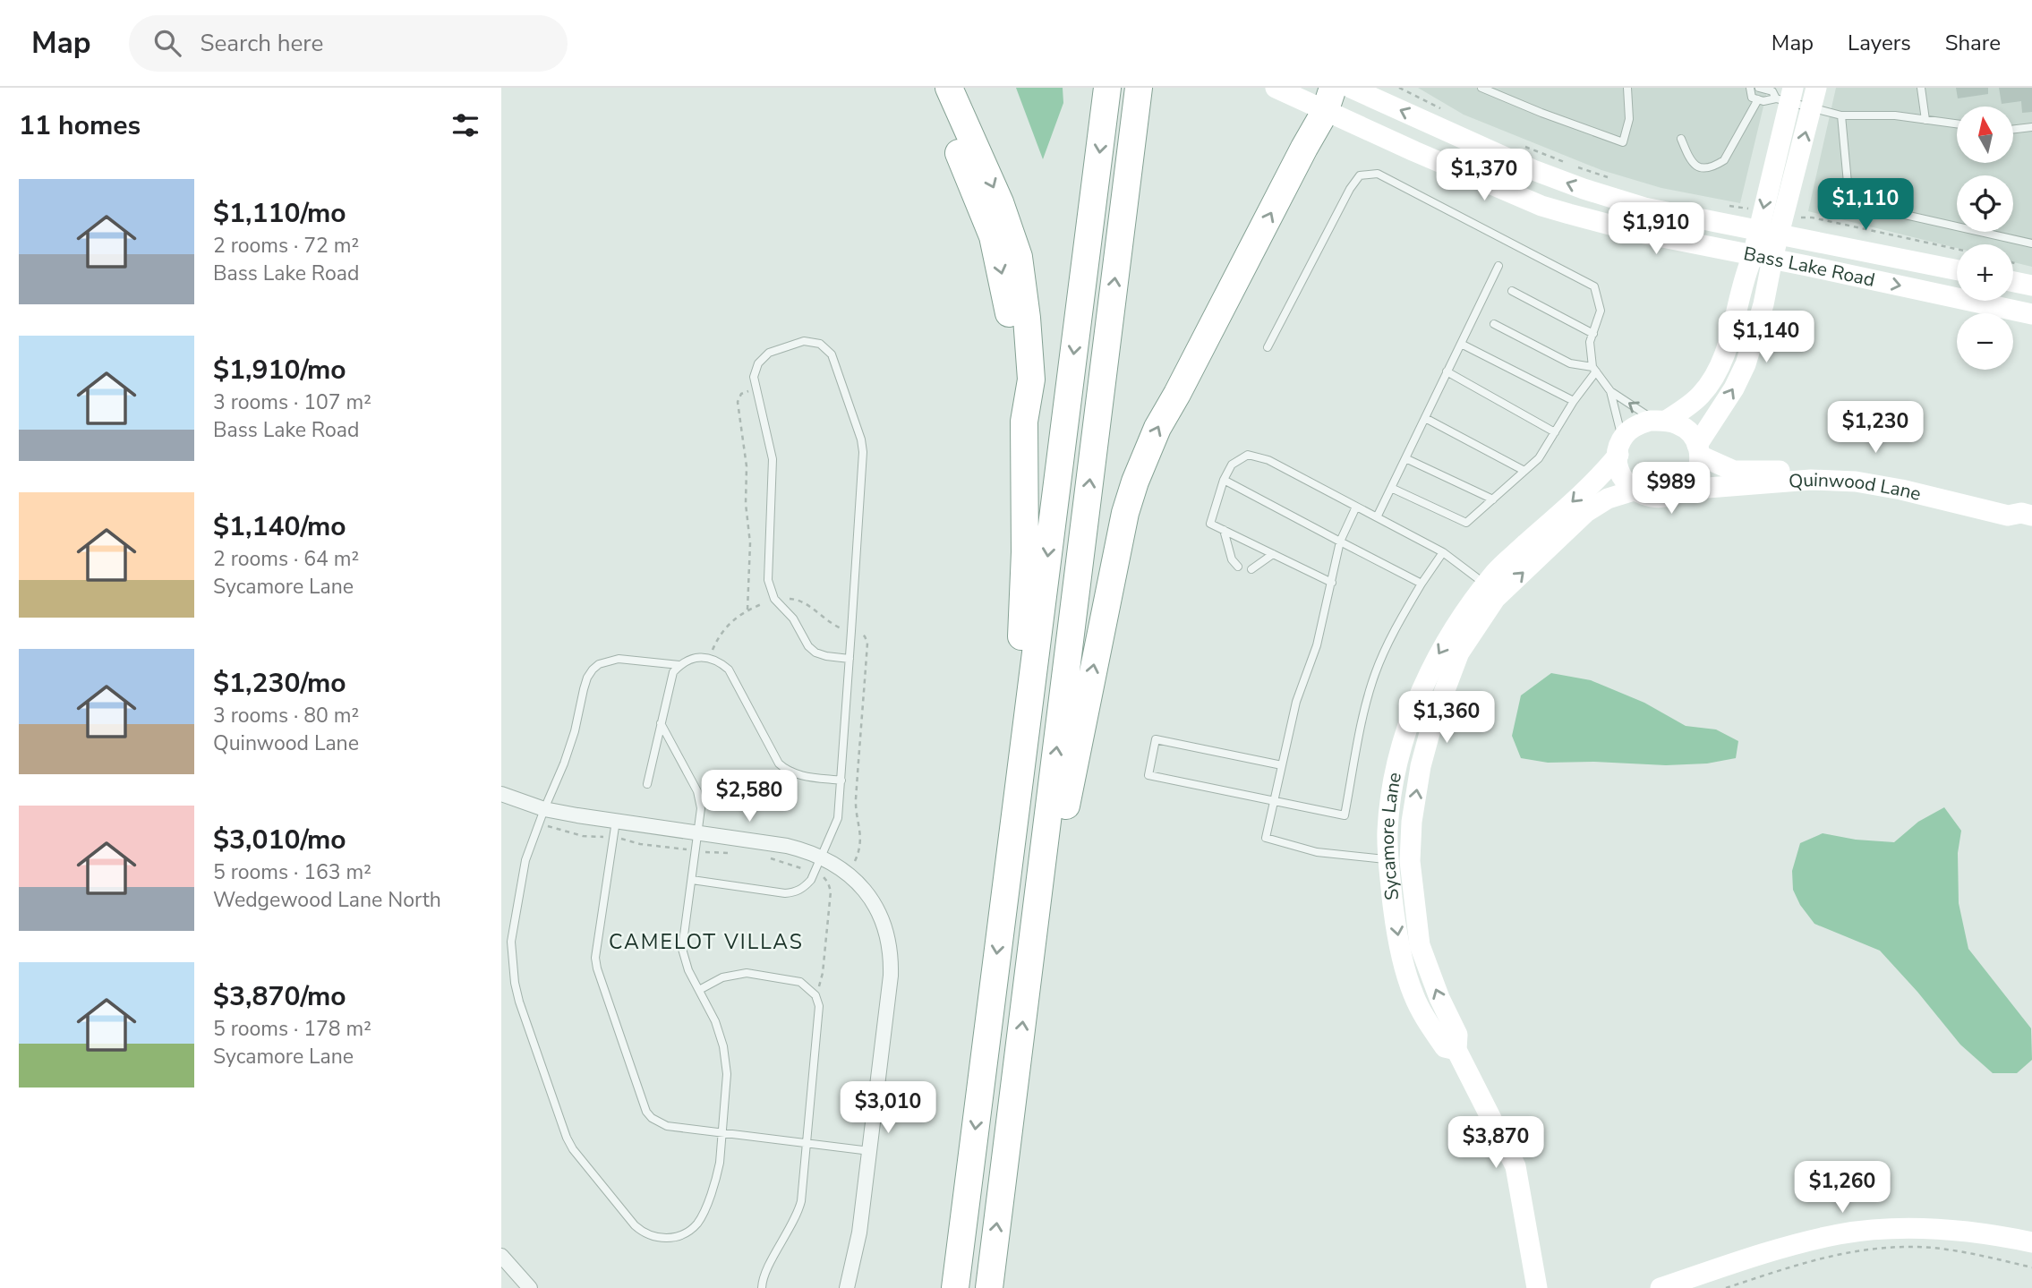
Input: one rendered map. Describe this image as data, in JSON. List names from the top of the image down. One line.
{"streets":{"street":["Bass Lake Road","Quinwood Lane","Sycamore Lane"]},"crossings":[["Quinwood Lane","Sycamore Lane"]],"districts":["CAMELOT VILLAS"],"north":"top","page":{"header":"Map","search":"Search here","nav":["Map","Layers","Share"],"heading":"11 homes","map_buttons":["+","−"],"price":["$1,370","$1,110","$1,910","$1,140","$1,230","$989","$1,360","$2,580","$3,010","$3,870","$1,260"],"list":[{"name":"$1,110/mo","note":"2 rooms · 72 m² · Bass Lake Road"},{"name":"$1,910/mo","note":"3 rooms · 107 m² · Bass Lake Road"},{"name":"$1,140/mo","note":"2 rooms · 64 m² · Sycamore Lane"},{"name":"$1,230/mo","note":"3 rooms · 80 m² · Quinwood Lane"},{"name":"$3,010/mo","note":"5 rooms · 163 m² · Wedgewood Lane North"},{"name":"$3,870/mo","note":"5 rooms · 178 m² · Sycamore Lane"}]}}
